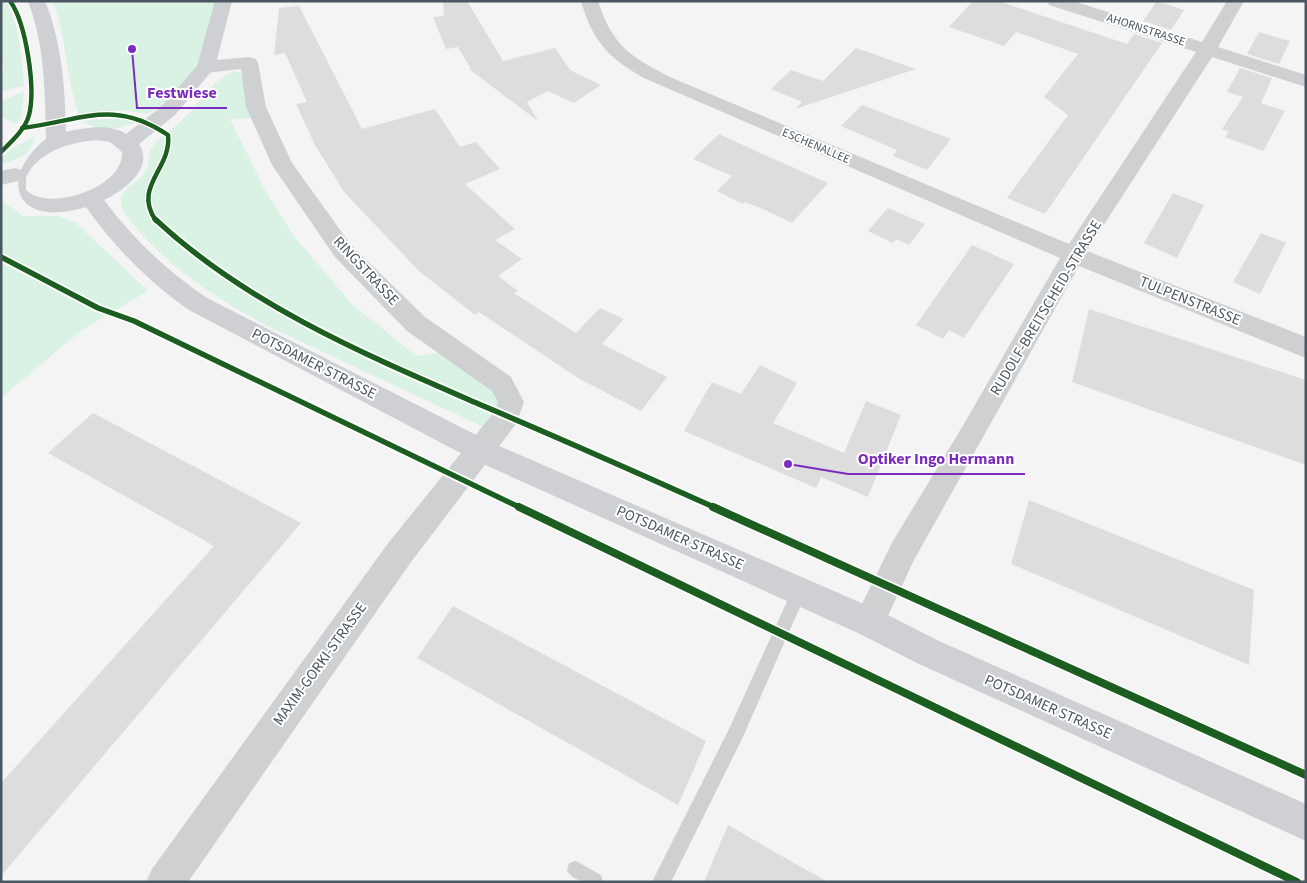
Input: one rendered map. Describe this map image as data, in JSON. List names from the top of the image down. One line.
{"streets":{"main road":["POTSDAMER STRASSE"],"street":["AHORNSTRASSE","ESCHENALLEE","RINGSTRASSE","TULPENSTRASSE","RUDOLF-BREITSCHEID-STRASSE","MAXIM-GORKI-STRASSE"]},"crossings":[["AHORNSTRASSE","RUDOLF-BREITSCHEID-STRASSE"],["ESCHENALLEE","TULPENSTRASSE"],["ESCHENALLEE","RUDOLF-BREITSCHEID-STRASSE"],["RINGSTRASSE","POTSDAMER STRASSE"],["RINGSTRASSE","MAXIM-GORKI-STRASSE"],["TULPENSTRASSE","RUDOLF-BREITSCHEID-STRASSE"],["RUDOLF-BREITSCHEID-STRASSE","POTSDAMER STRASSE"],["POTSDAMER STRASSE","MAXIM-GORKI-STRASSE"]],"places":["Festwiese","Optiker Ingo Hermann"]}
